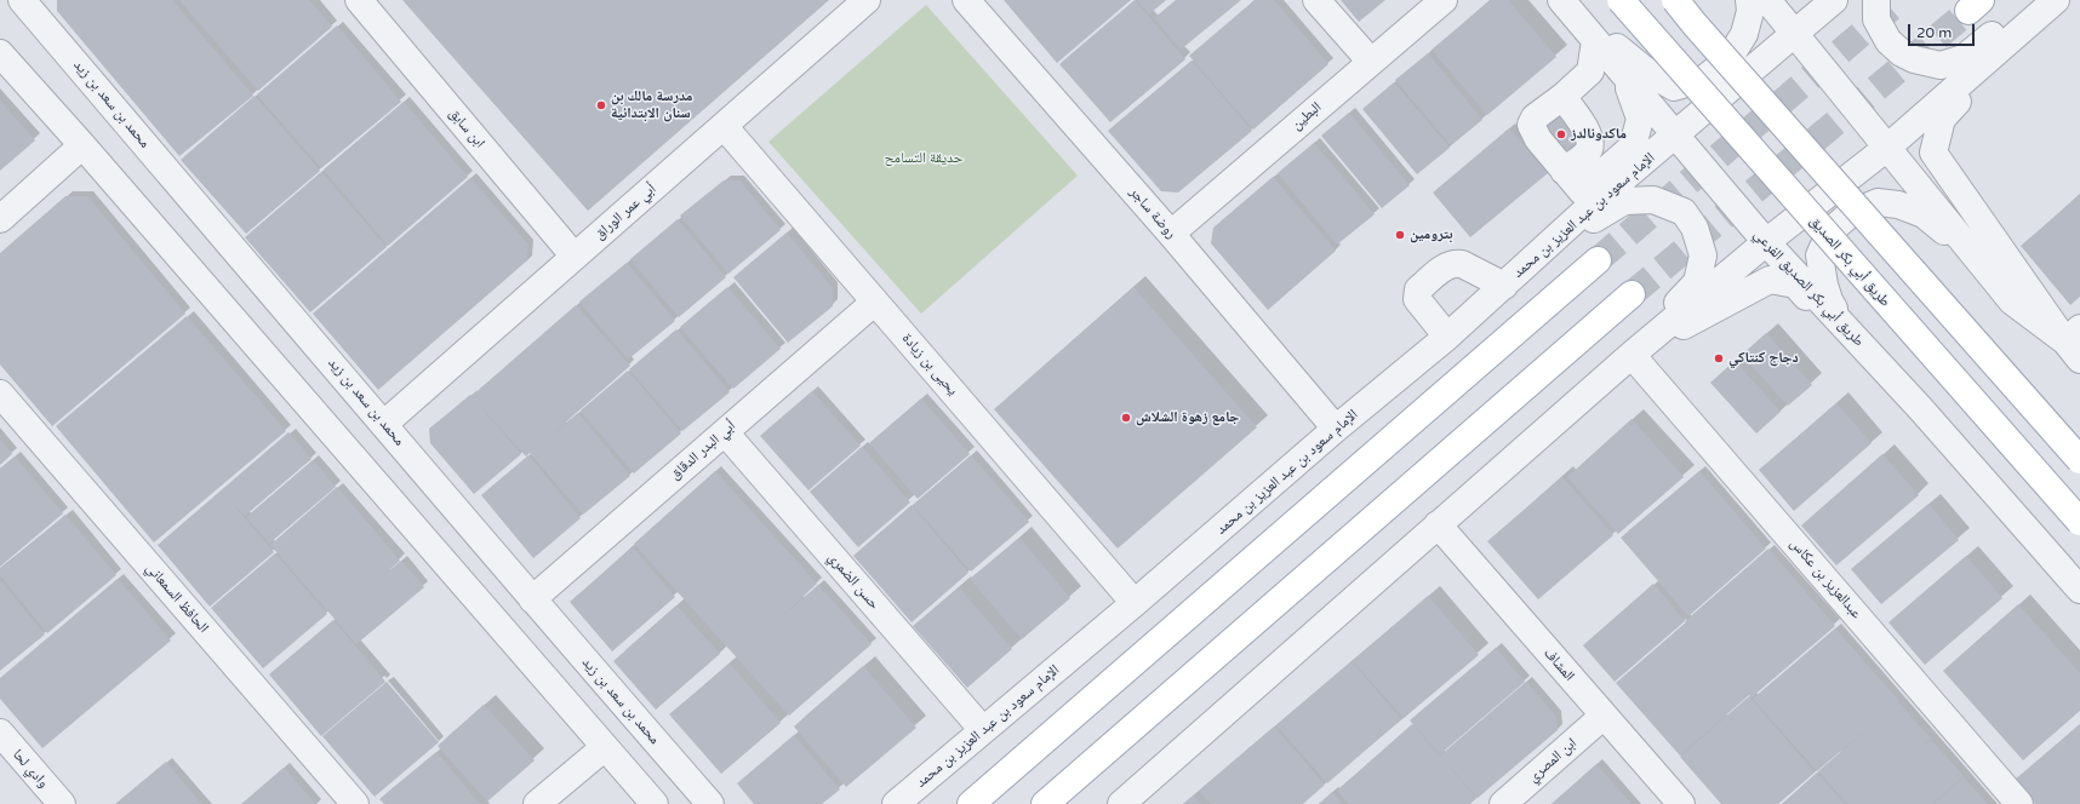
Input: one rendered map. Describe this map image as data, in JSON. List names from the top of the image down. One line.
{"streets":{"main road":["طريق أبي بكر الصديق"],"street":["محمد بن سعد بن زيد","البطين","ابن سابق","أبي عمر الوراق","روضة ساجر","الإمام سعود بن عبد العزيز بن محمد","طريق أبي بكر الصديق الفرعي","يحيى بن زيادة","أبي البدر الدقاق","عبدالعزيز بن عكاس","حسن الضمري","الحافظ السمعاني","المشاف","ابن المصري","وادي لحا"]},"crossings":[["محمد بن سعد بن زيد","أبي عمر الوراق"],["محمد بن سعد بن زيد","أبي البدر الدقاق"],["البطين","روضة ساجر"],["ابن سابق","أبي عمر الوراق"],["أبي عمر الوراق","يحيى بن زيادة"],["روضة ساجر","الإمام سعود بن عبد العزيز بن محمد"],["الإمام سعود بن عبد العزيز بن محمد","طريق أبي بكر الصديق الفرعي"],["الإمام سعود بن عبد العزيز بن محمد","يحيى بن زيادة"],["الإمام سعود بن عبد العزيز بن محمد","حسن الضمري"],["طريق أبي بكر الصديق الفرعي","عبدالعزيز بن عكاس"],["يحيى بن زيادة","أبي البدر الدقاق"],["أبي البدر الدقاق","حسن الضمري"],["المشاف","ابن المصري"]],"parks":["حديقة التسامح"],"places":["مدرسة مالك بن سنان الابتدائية","ماكدونالدز","بترومين","دجاج كنتاكي","جامع زهوة الشلاش"],"scale_bar":"20 m"}
